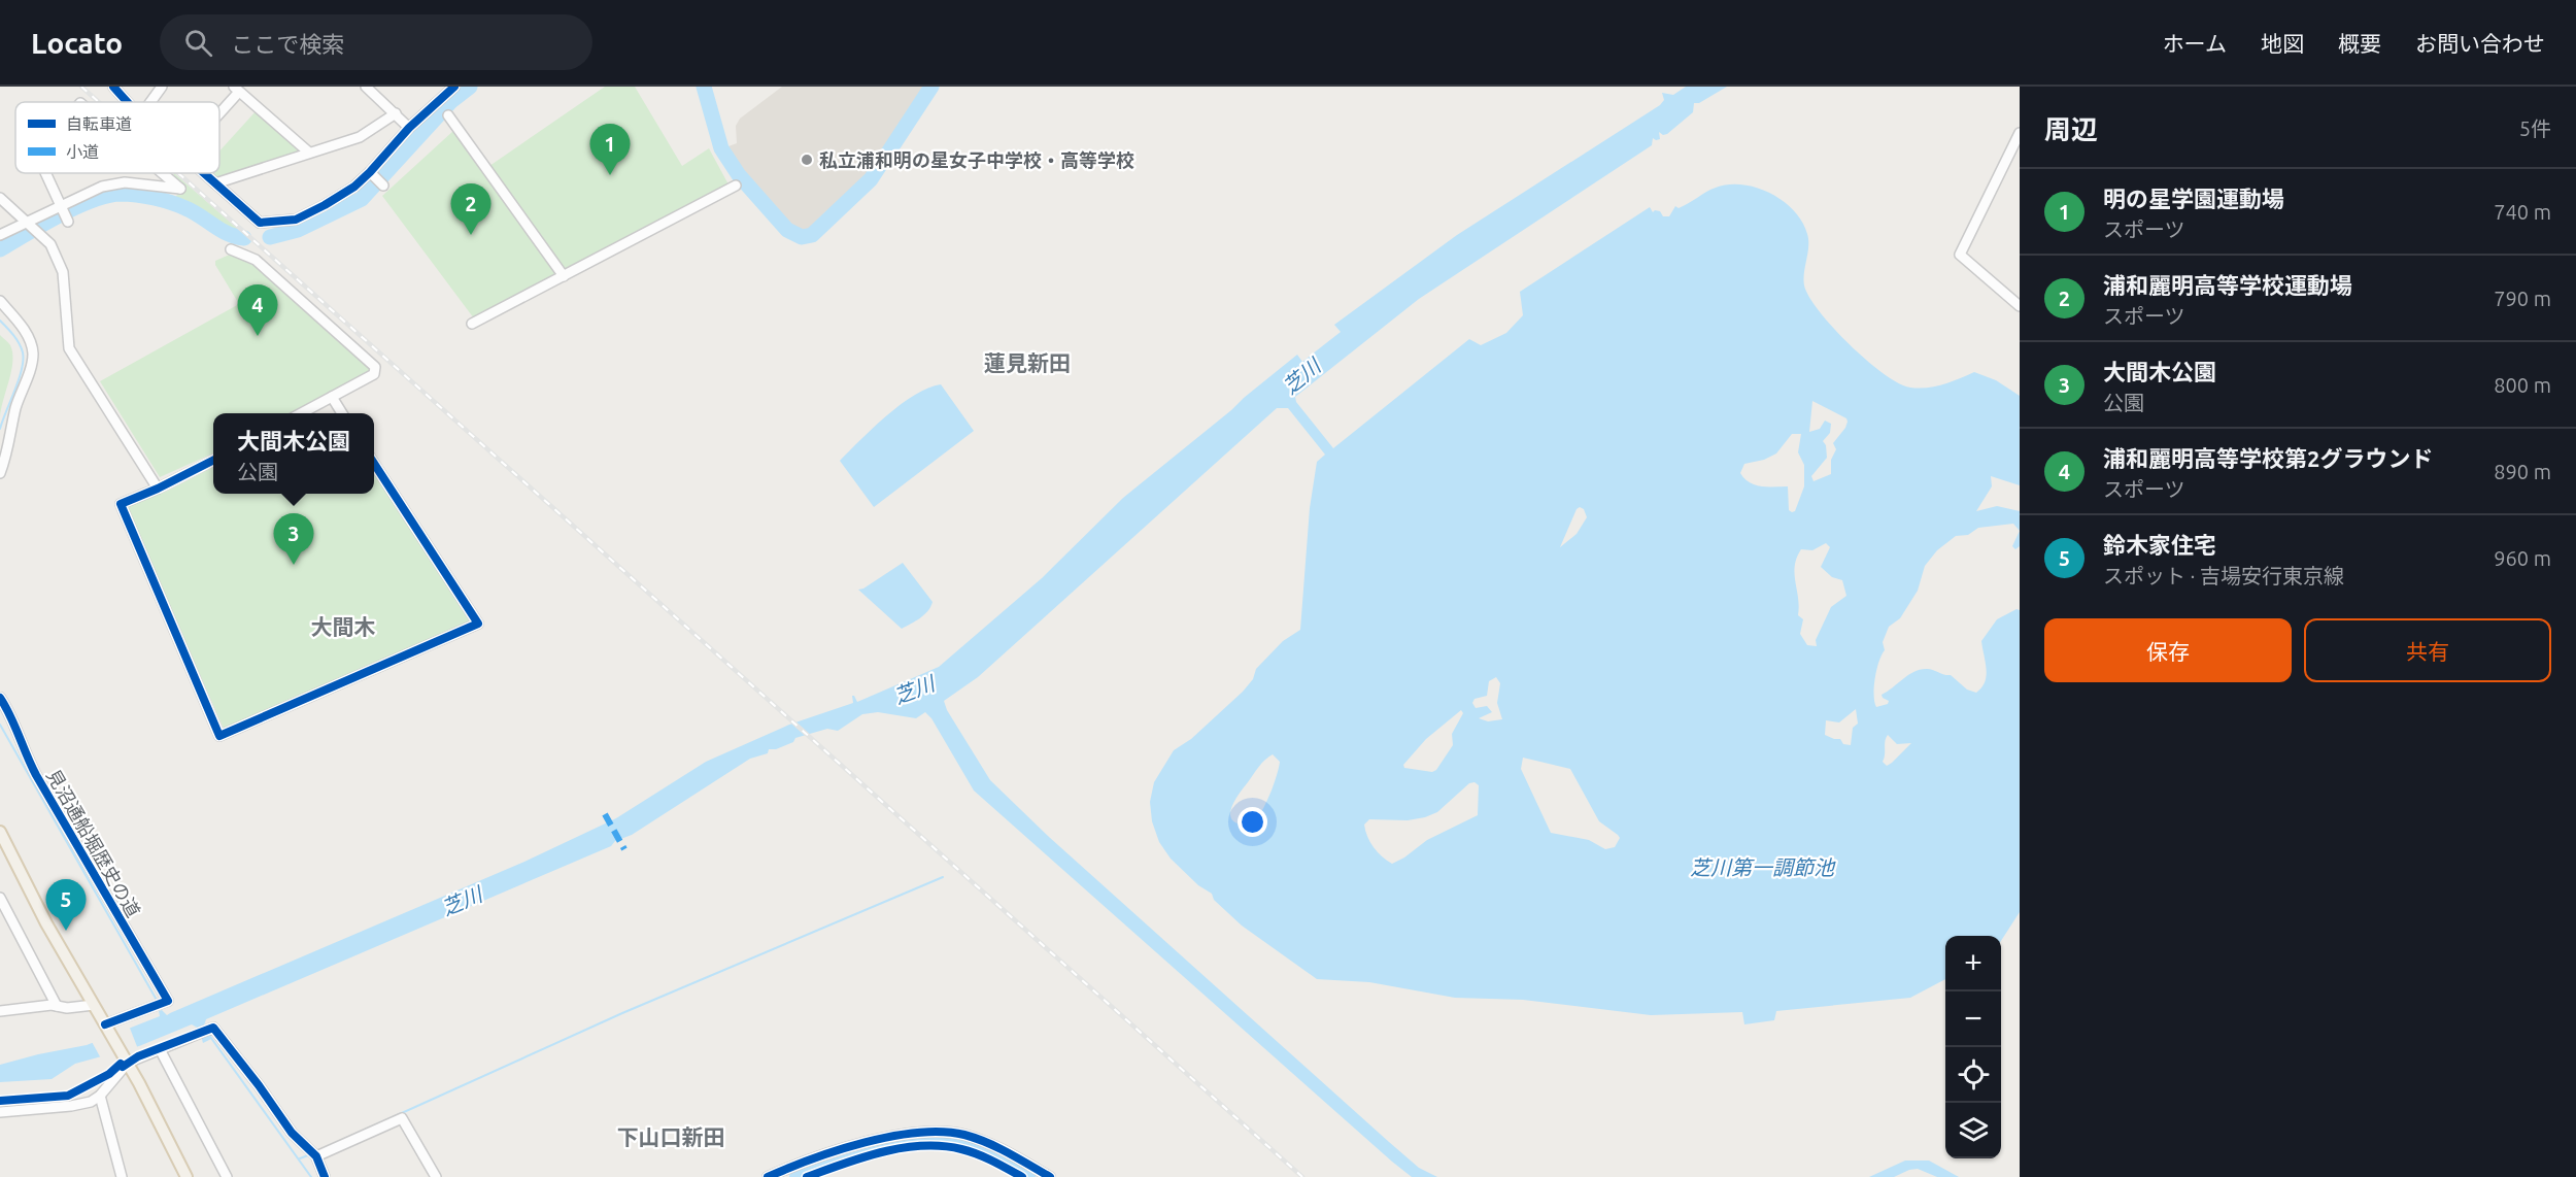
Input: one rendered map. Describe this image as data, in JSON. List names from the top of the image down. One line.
{"streets":{"street":["見沼通船堀歴史の道"]},"districts":["蓮見新田","大間木","下山口新田"],"water":["芝川","芝川第一調節池"],"places":["私立浦和明の星女子中学校・高等学校"],"legend":["自転車道","小道"],"page":{"header":"Locato","search":"ここで検索","nav":["ホーム","地図","概要","お問い合わせ"],"heading":["周辺","5件"],"pins":["1","2","4","3","5"],"list":[{"mark":"1","name":"明の星学園運動場","note":"スポーツ","value":"740 m"},{"mark":"2","name":"浦和麗明高等学校運動場","note":"スポーツ","value":"790 m"},{"mark":"3","name":"大間木公園","note":"公園","value":"800 m"},{"mark":"4","name":"浦和麗明高等学校第2グラウンド","note":"スポーツ","value":"890 m"},{"mark":"5","name":"鈴木家住宅","note":"スポット · 吉場安行東京線","value":"960 m"}],"popup":["大間木公園","公園"],"buttons":["保存","共有"],"map_buttons":["+","−"]}}
